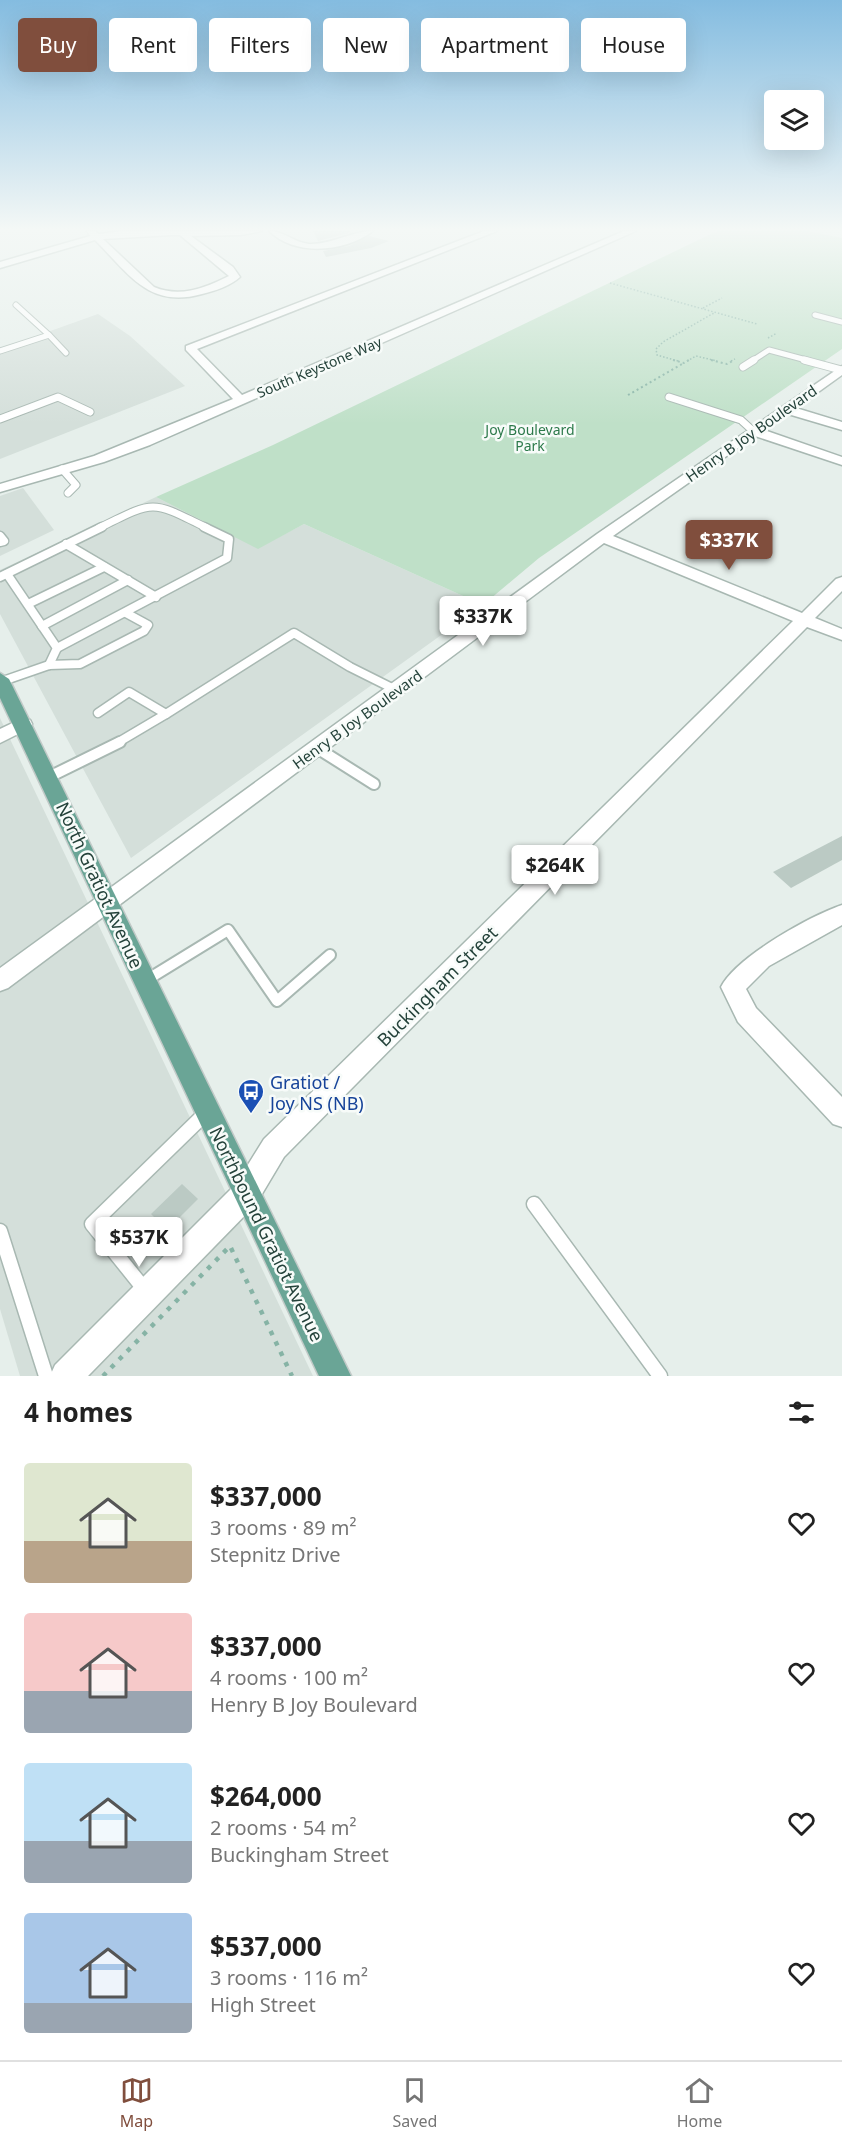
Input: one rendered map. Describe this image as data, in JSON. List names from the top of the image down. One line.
{"streets":{"main road":["North Gratiot Avenue","Northbound Gratiot Avenue"],"street":["South Keystone Way","Henry B Joy Boulevard","Buckingham Street"]},"crossings":[["Henry B Joy Boulevard","North Gratiot Avenue"],["North Gratiot Avenue","Northbound Gratiot Avenue"],["Buckingham Street","Northbound Gratiot Avenue"]],"parks":["Joy Boulevard Park"],"places":{"bus stop":["Gratiot / Joy NS (NB)"]},"page":{"chip":["Buy","Rent","Filters","New","Apartment","House"],"price":["$337K","$337K","$264K","$537K"],"heading":"4 homes","list":[{"name":"$337,000","note":"3 rooms · 89 m² · Stepnitz Drive"},{"name":"$337,000","note":"4 rooms · 100 m² · Henry B Joy Boulevard"},{"name":"$264,000","note":"2 rooms · 54 m² · Buckingham Street"},{"name":"$537,000","note":"3 rooms · 116 m² · High Street"}],"tabs":["Map","Saved","Home"]}}
